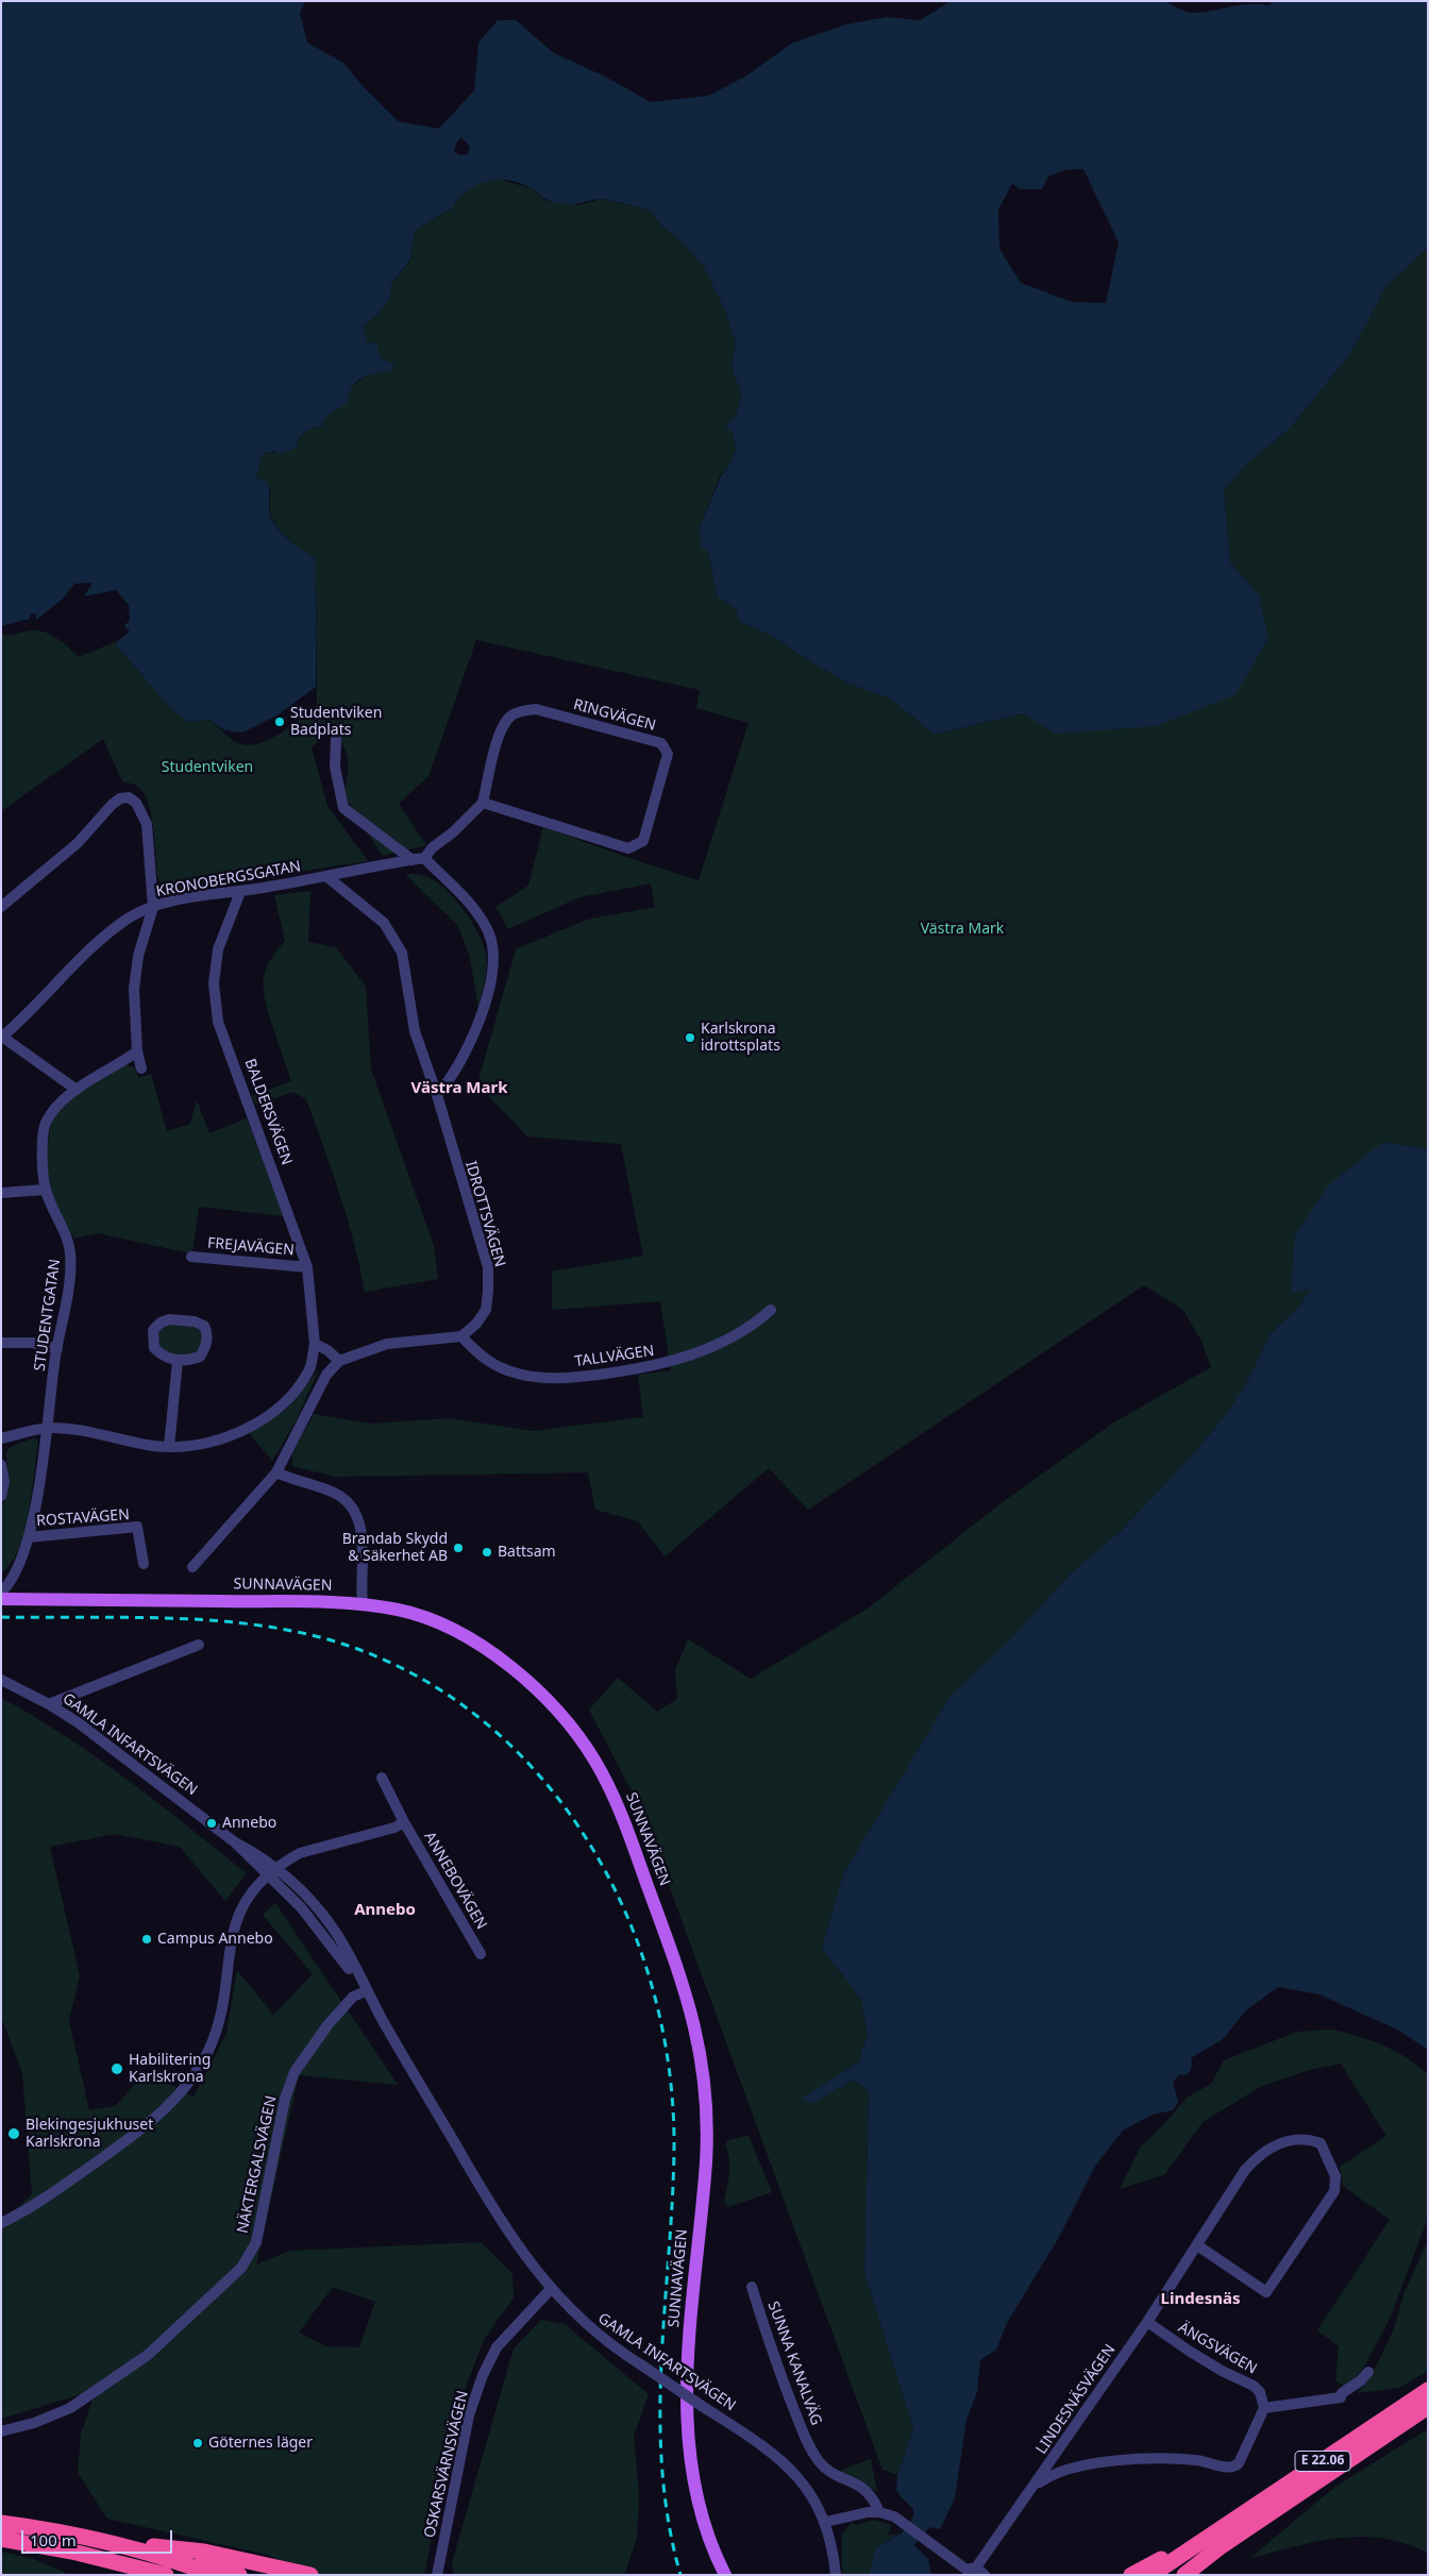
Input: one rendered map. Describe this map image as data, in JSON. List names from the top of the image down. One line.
{"streets":{"highway":["E 22.06"],"main road":["SUNNAVÄGEN"],"street":["RINGVÄGEN","KRONOBERGSGATAN","BALDERSVÄGEN","IDROTTSVÄGEN","FREJAVÄGEN","STUDENTGATAN","TALLVÄGEN","ROSTAVÄGEN","GAMLA INFARTSVÄGEN","ANNEBOVÄGEN","NÄKTERGALSVÄGEN","ÄNGSVÄGEN","SUNNA KANALVÄG","LINDESNÄSVÄGEN","OSKARSVÄRNSVÄGEN"]},"crossings":[["KRONOBERGSGATAN","BALDERSVÄGEN"],["KRONOBERGSGATAN","IDROTTSVÄGEN"],["BALDERSVÄGEN","FREJAVÄGEN"],["BALDERSVÄGEN","STUDENTGATAN"],["IDROTTSVÄGEN","TALLVÄGEN"],["STUDENTGATAN","ROSTAVÄGEN"],["GAMLA INFARTSVÄGEN","NÄKTERGALSVÄGEN"],["GAMLA INFARTSVÄGEN","OSKARSVÄRNSVÄGEN"],["ÄNGSVÄGEN","LINDESNÄSVÄGEN"],["SUNNA KANALVÄG","LINDESNÄSVÄGEN"]],"districts":["Västra Mark","Annebo","Lindesnäs"],"parks":["Studentviken","Västra Mark"],"places":["Studentviken Badplats","Karlskrona idrottsplats","Brandab Skydd & Säkerhet AB","Battsam","Annebo","Campus Annebo","Habilitering Karlskrona","Blekingesjukhuset Karlskrona","Göternes läger"],"scale_bar":"100 m"}
